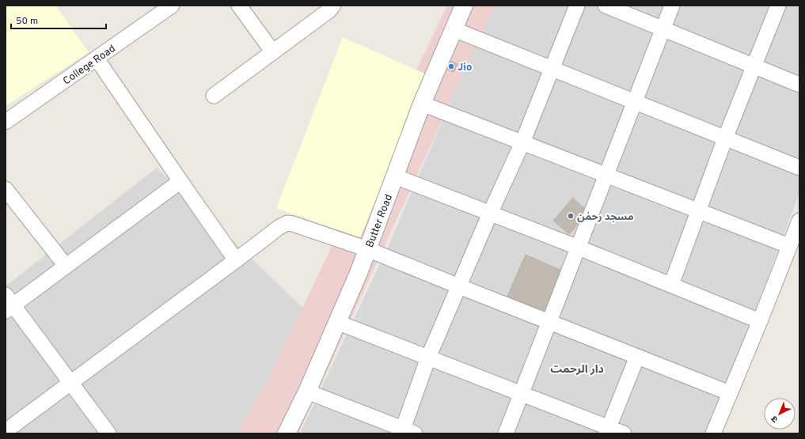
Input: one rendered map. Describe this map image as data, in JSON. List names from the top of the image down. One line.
{"streets":{"street":["College Road","Butter Road"]},"districts":["دار الرحمت"],"places":["Jio","مسجد رحمٰن"],"scale_bar":"50 m","north":"bottom left"}
